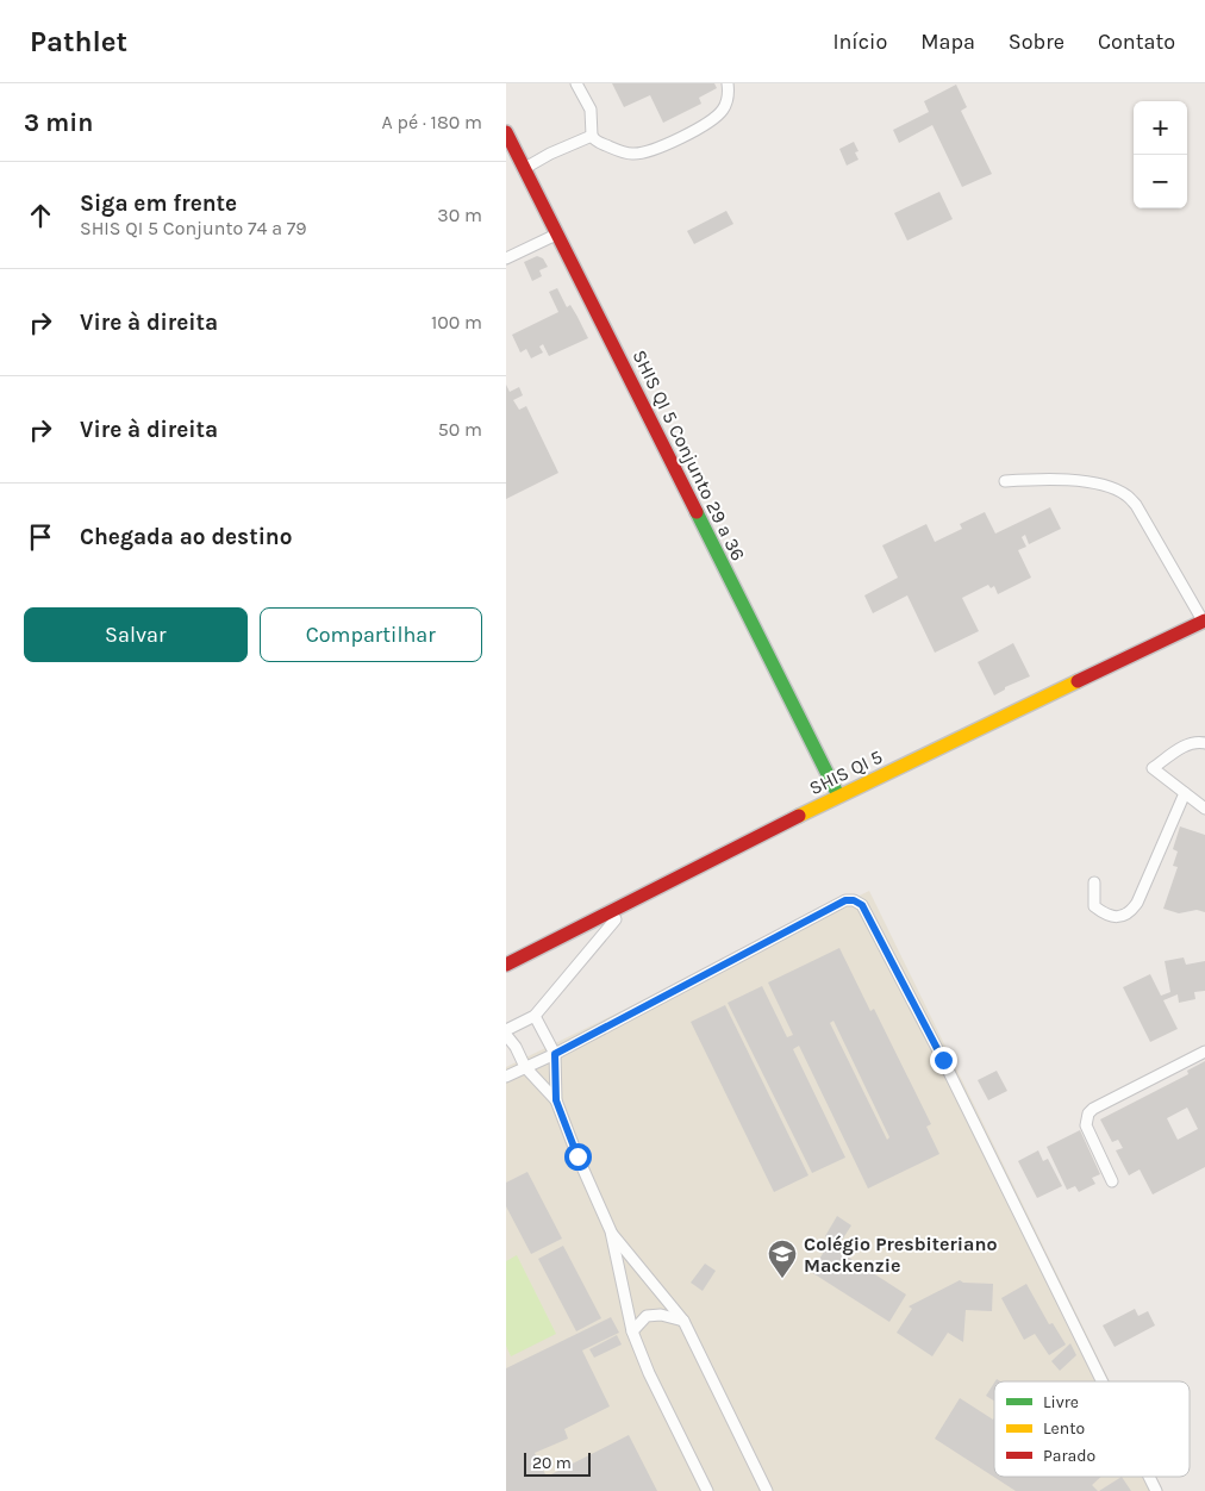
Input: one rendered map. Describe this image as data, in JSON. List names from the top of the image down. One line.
{"streets":{"street":["SHIS QI 5 Conjunto 29 a 36","SHIS QI 5"]},"crossings":[["SHIS QI 5 Conjunto 29 a 36","SHIS QI 5"]],"places":{"school or university":["Colégio Presbiteriano Mackenzie"]},"legend":["Livre","Lento","Parado"],"scale_bar":"20 m","page":{"header":"Pathlet","nav":["Início","Mapa","Sobre","Contato"],"heading":["3 min","A pé · 180 m"],"map_buttons":["+","−"],"list":[["Siga em frente","SHIS QI 5 Conjunto 74 a 79","30 m"],["Vire à direita","100 m"],["Vire à direita","50 m"],"Chegada ao destino"],"buttons":["Salvar","Compartilhar"],"scale":"20 m"}}
